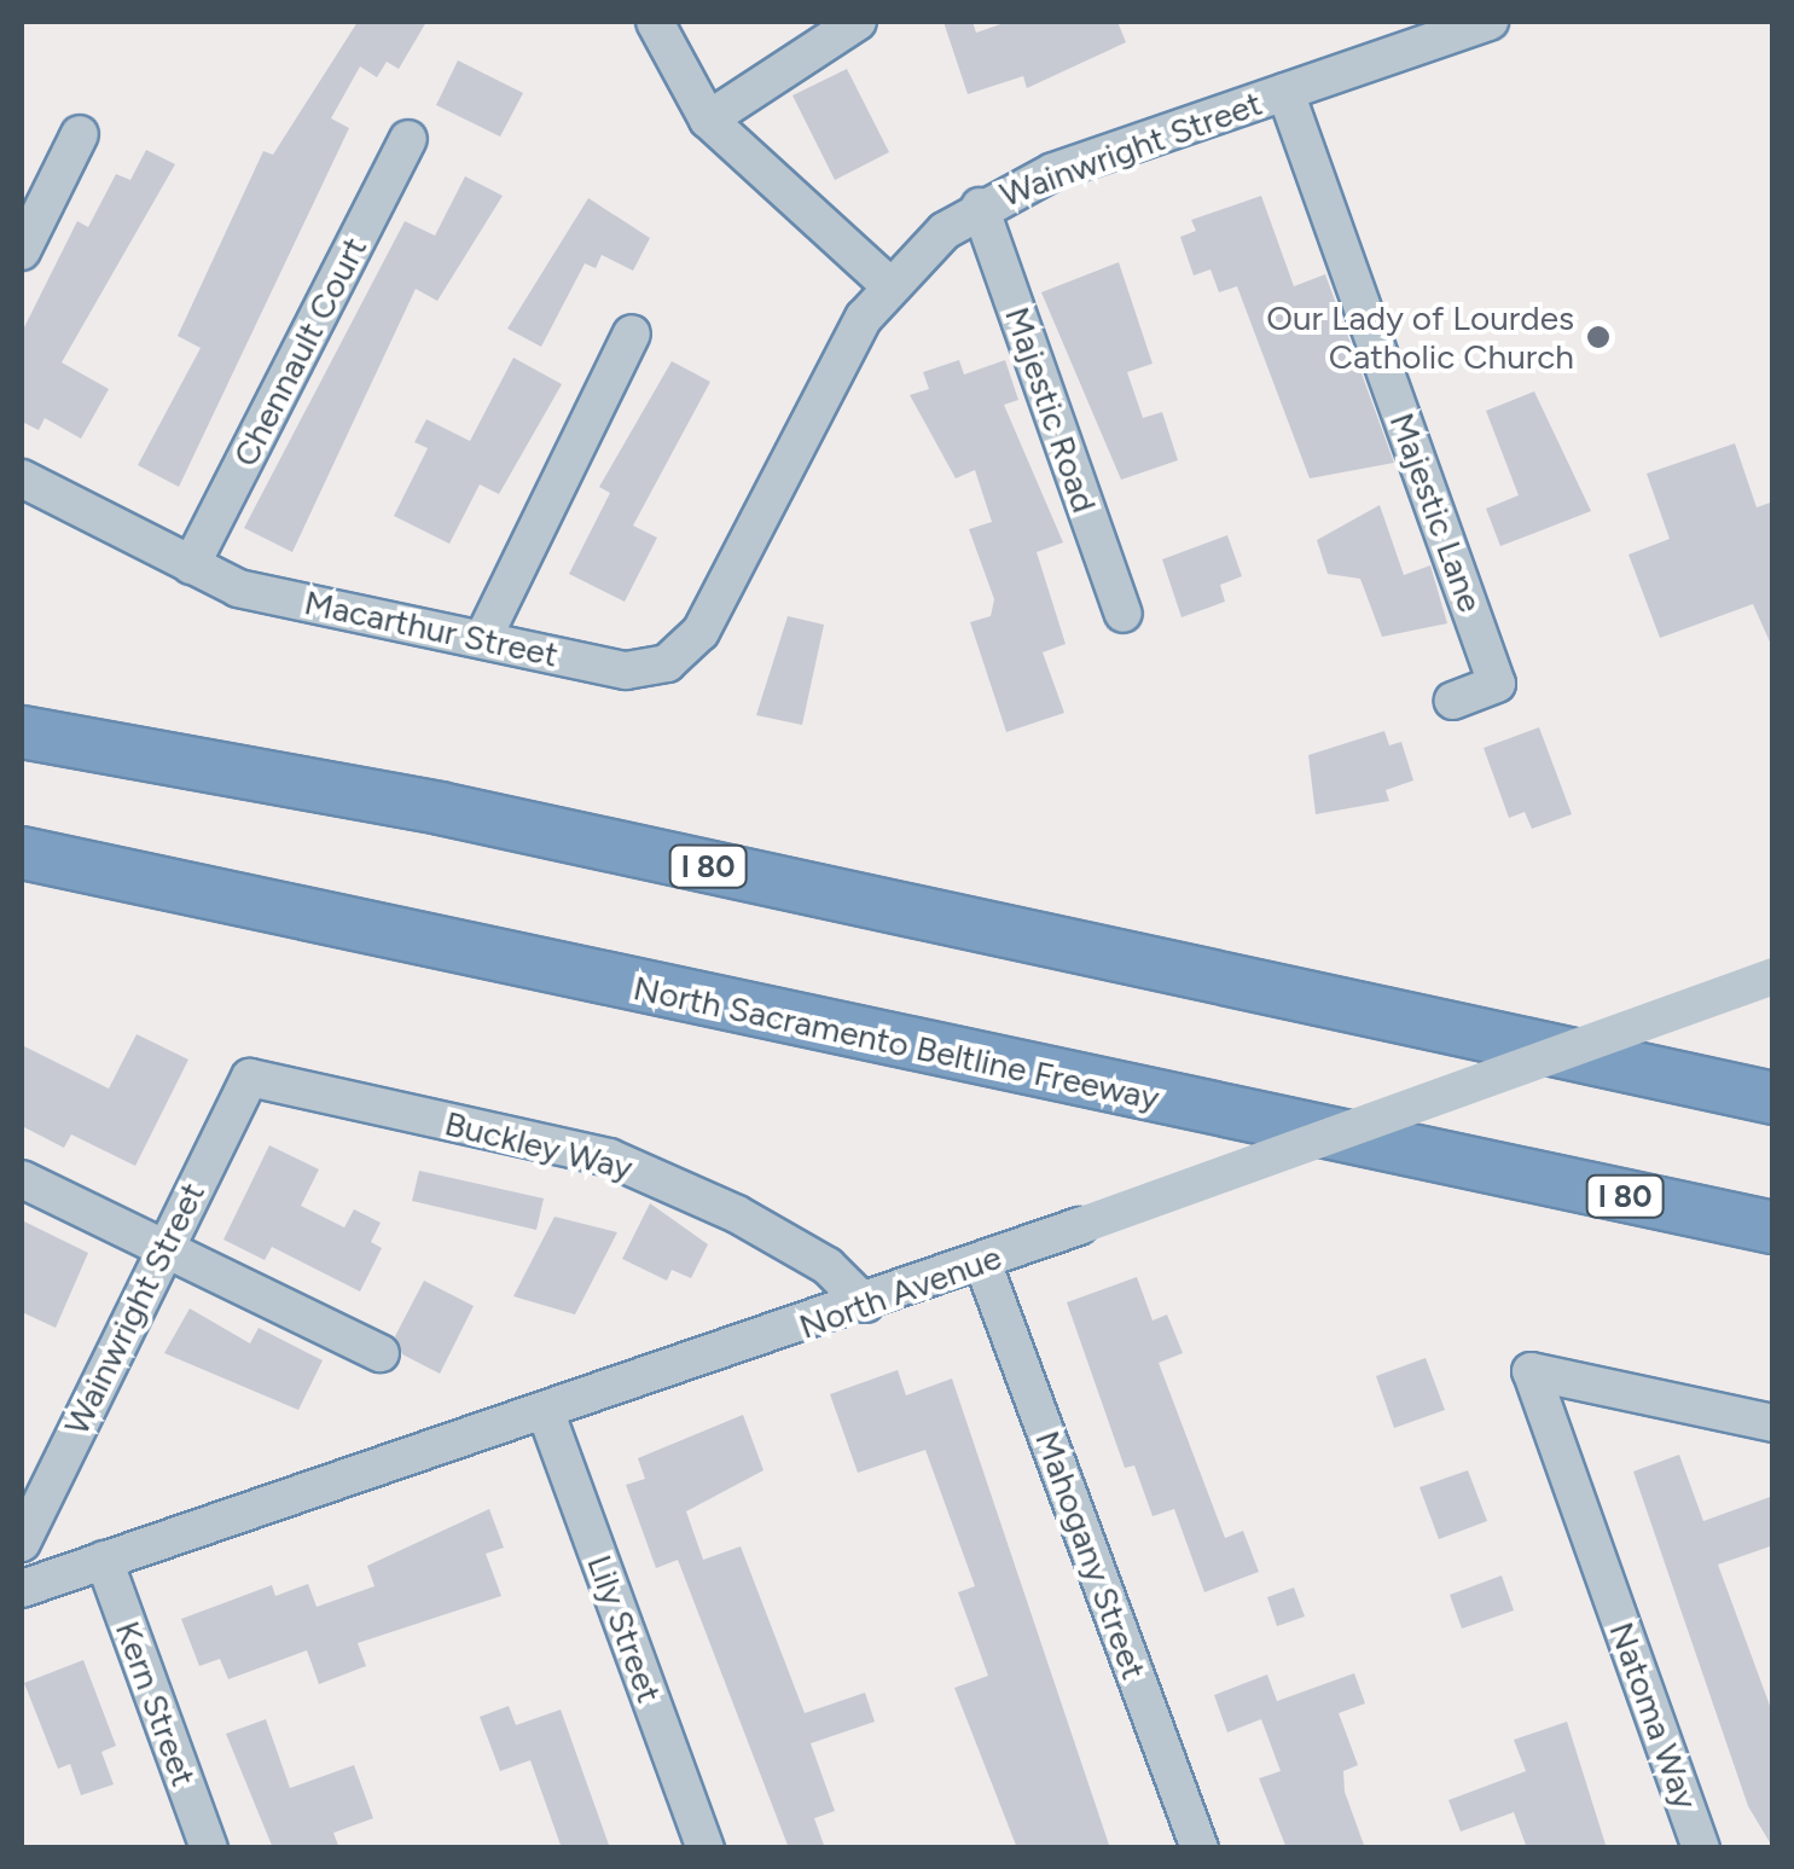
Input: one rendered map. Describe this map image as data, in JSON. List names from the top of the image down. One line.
{"streets":{"highway":["I 80","North Sacramento Beltline Freeway"],"street":["Wainwright Street","Chennault Court","Majestic Road","Majestic Lane","Macarthur Street","Buckley Way","North Avenue","Mahogany Street","Lily Street","Kern Street","Natoma Way"]},"crossings":[["Wainwright Street","Majestic Road"],["Wainwright Street","Majestic Lane"],["Wainwright Street","Macarthur Street"],["Wainwright Street","Buckley Way"],["Chennault Court","Macarthur Street"],["Buckley Way","North Avenue"],["North Avenue","Mahogany Street"],["North Avenue","Lily Street"],["North Avenue","Kern Street"]],"places":["Our Lady of Lourdes Catholic Church"]}
